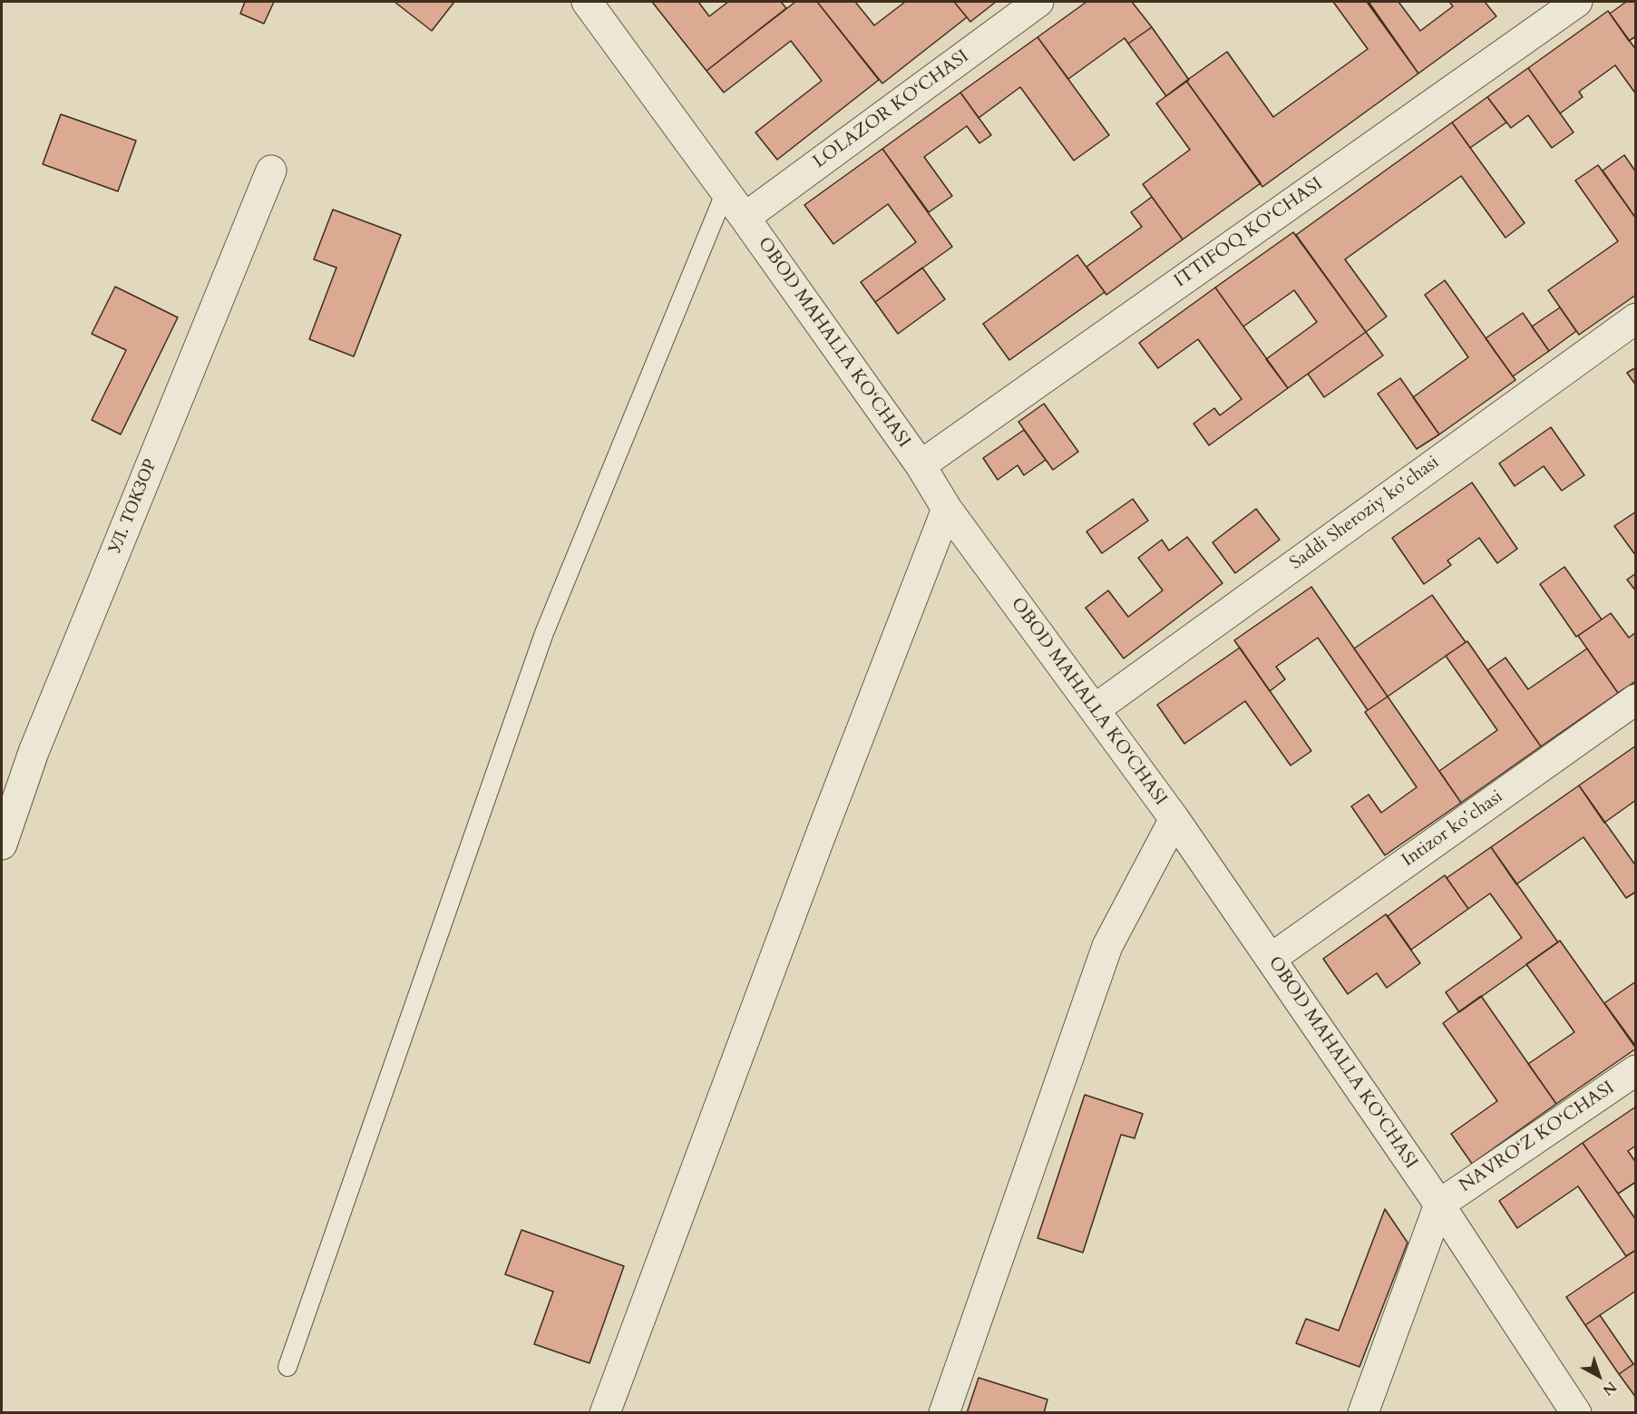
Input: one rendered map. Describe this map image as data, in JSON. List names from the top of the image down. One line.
{"streets":{"street":["LOLAZOR KO‘CHASI","ITTIFOQ KO‘CHASI","OBOD MAHALLA KO‘CHASI","УЛ. ТОКЗОР","Saddi Sheroziy koʻchasi","Intizor koʻchasi","NAVRO‘Z KO‘CHASI"]},"crossings":[["LOLAZOR KO‘CHASI","OBOD MAHALLA KO‘CHASI"],["ITTIFOQ KO‘CHASI","OBOD MAHALLA KO‘CHASI"],["OBOD MAHALLA KO‘CHASI","Saddi Sheroziy koʻchasi"],["OBOD MAHALLA KO‘CHASI","Intizor koʻchasi"],["OBOD MAHALLA KO‘CHASI","NAVRO‘Z KO‘CHASI"]],"north":"bottom right"}
